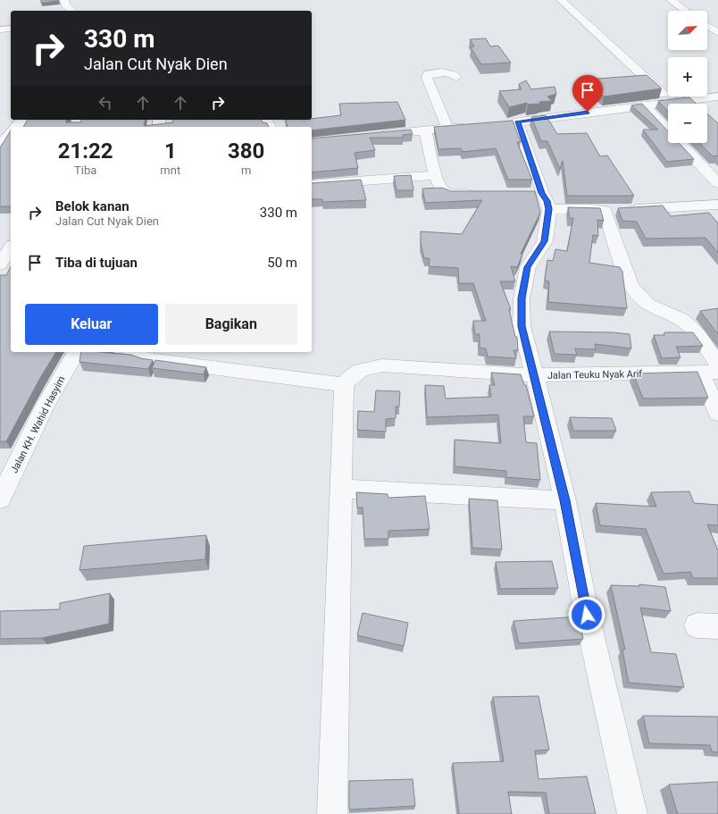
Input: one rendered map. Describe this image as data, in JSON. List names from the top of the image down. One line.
{"streets":{"street":["Jalan Teuku Nyak Arif","Jalan KH. Wahid Hasyim"]},"north":"top right","page":{"map_buttons":["+","−"],"turn":["330 m","Jalan Cut Nyak Dien"],"eta":["21:22","Tiba","1","mnt","380","m"],"list":[{"name":"Belok kanan","note":"Jalan Cut Nyak Dien","value":"330 m"},{"name":"Tiba di tujuan","value":"50 m"}],"buttons":["Keluar","Bagikan"]}}
